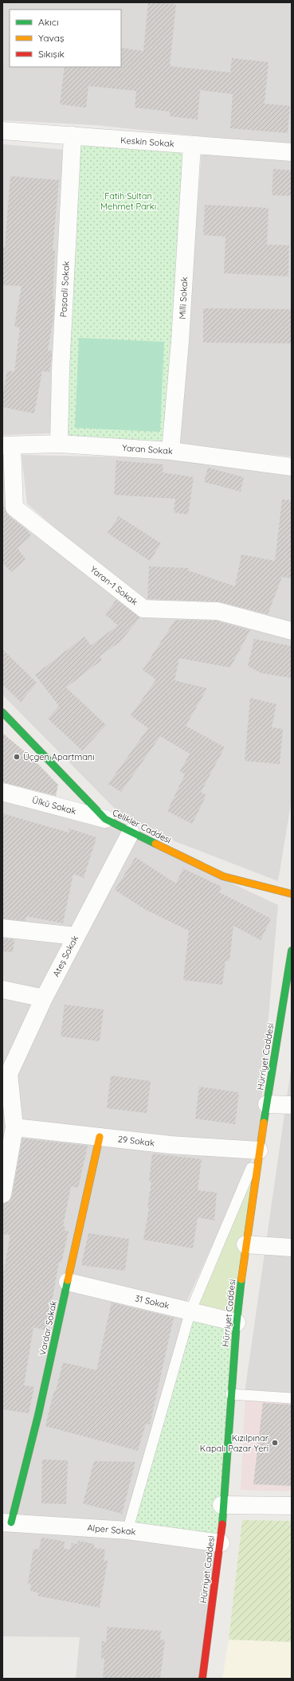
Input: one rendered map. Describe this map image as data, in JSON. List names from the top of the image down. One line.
{"streets":{"street":["Keskin Sokak","Paşaali Sokak","Milli Sokak","Yaran Sokak","Yaran-1 Sokak","Ülkü Sokak","Çelikler Caddesi","Ateş Sokak","Hürriyet Caddesi","29 Sokak","31 Sokak","Vardar Sokak","Alper Sokak"]},"crossings":[["Keskin Sokak","Paşaali Sokak"],["Keskin Sokak","Milli Sokak"],["Paşaali Sokak","Yaran Sokak"],["Milli Sokak","Yaran Sokak"],["Yaran Sokak","Yaran-1 Sokak"],["Ülkü Sokak","Çelikler Caddesi"],["Çelikler Caddesi","Ateş Sokak"],["Hürriyet Caddesi","29 Sokak"],["Hürriyet Caddesi","31 Sokak"],["Hürriyet Caddesi","Alper Sokak"],["29 Sokak","Vardar Sokak"],["31 Sokak","Vardar Sokak"],["Vardar Sokak","Alper Sokak"]],"parks":["Fatih Sultan Mehmet Parkı"],"places":["Üçgen Apartmanı","Kızılpınar Kapalı Pazar Yeri"],"legend":["Akıcı","Yavaş","Sıkışık"]}
